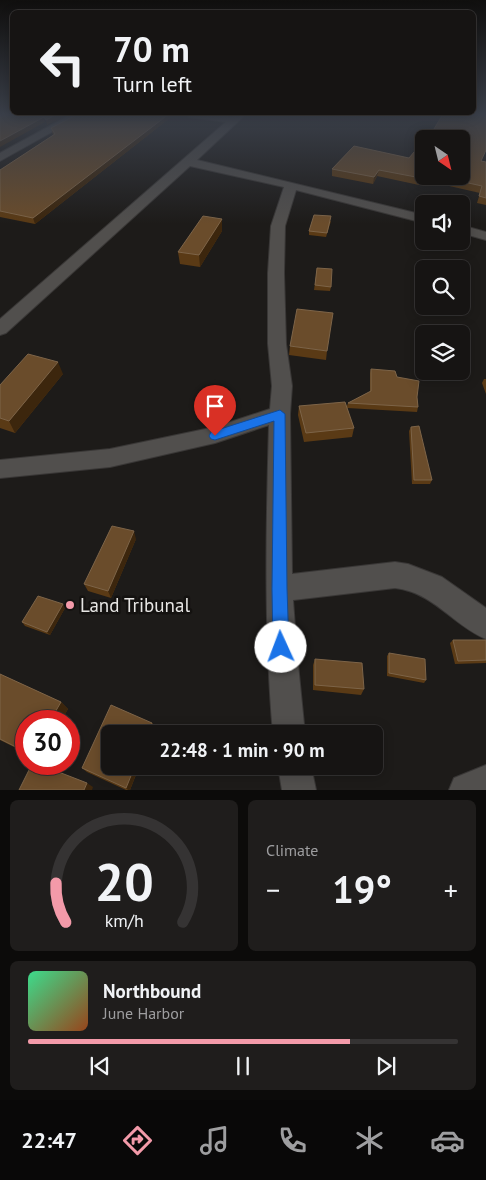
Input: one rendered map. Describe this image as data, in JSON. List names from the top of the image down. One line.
{"places":["Land Tribunal"],"north":"bottom right","page":{"turn":["70 m","Turn left"],"limit":"30","trip":"22:48 · 1 min · 90 m","tile":"Climate","heat":["−","19°","+"],"song":["Northbound","June Harbor"],"tabs":"22:47","gauge":["20","km/h"]}}
